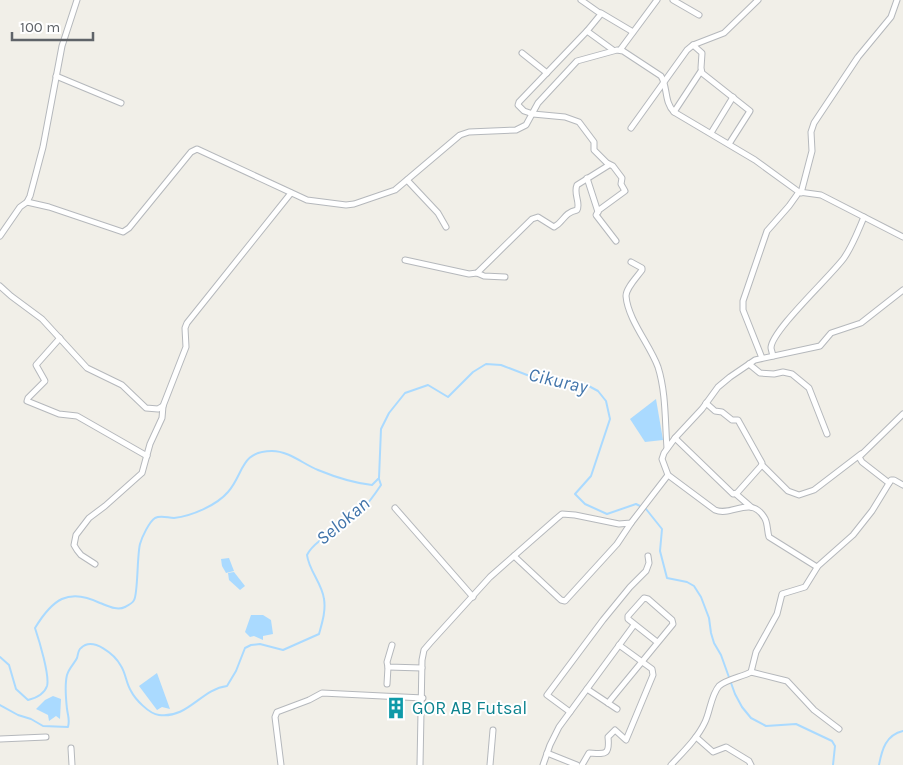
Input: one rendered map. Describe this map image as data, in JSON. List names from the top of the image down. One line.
{"water":["Cikuray","Selokan"],"places":{"building":["GOR AB Futsal"]},"scale_bar":"100 m"}
